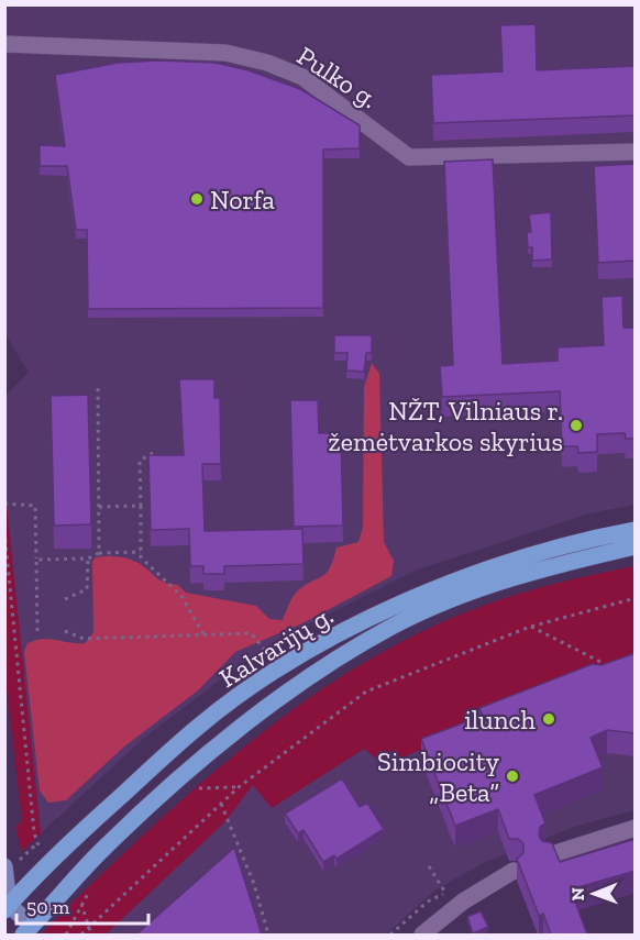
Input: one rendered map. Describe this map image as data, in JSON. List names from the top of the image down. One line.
{"streets":{"main road":["Kalvarijų g."],"street":["Pulko g."]},"places":["Norfa","NŽT, Vilniaus r. žemėtvarkos skyrius","ilunch","Simbiocity „Beta“"],"scale_bar":"50 m","north":"left"}
